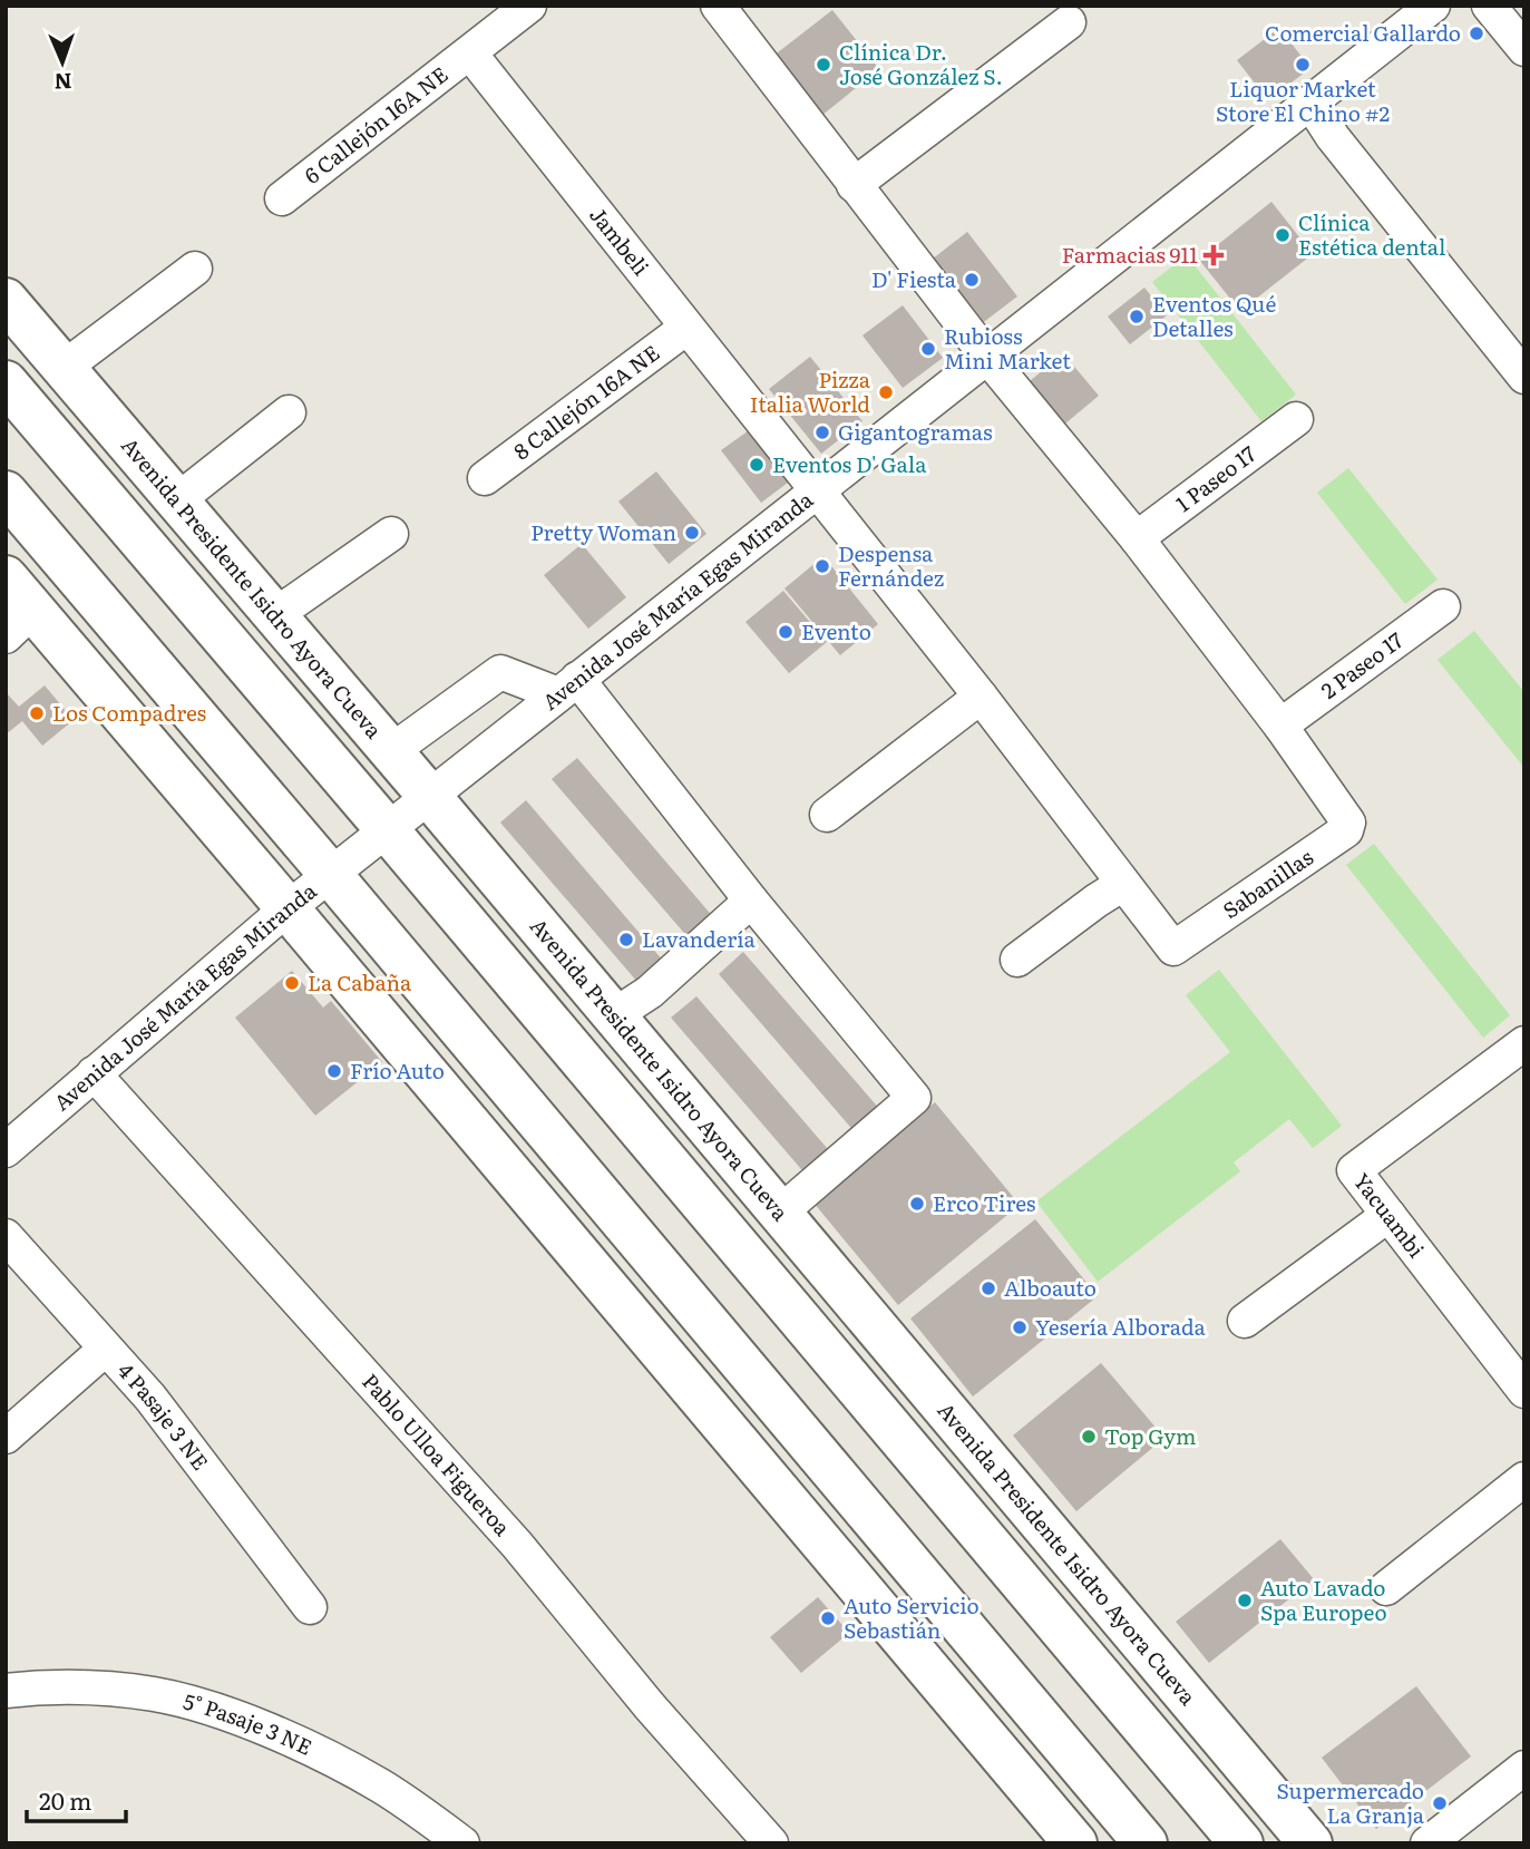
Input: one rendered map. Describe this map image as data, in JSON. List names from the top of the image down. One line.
{"streets":{"main road":["Avenida Presidente Isidro Ayora Cueva"],"street":["6 Callejón 16A NE","Jambeli","8 Callejón 16A NE","1 Paseo 17","Avenida José María Egas Miranda","2 Paseo 17","Sabanillas","Yacuambi","4 Pasaje 3 NE","Pablo Ulloa Figueroa","5° Pasaje 3 NE"]},"crossings":[["6 Callejón 16A NE","Jambeli"],["Jambeli","8 Callejón 16A NE"],["Jambeli","Avenida José María Egas Miranda"],["Jambeli","Sabanillas"],["1 Paseo 17","Sabanillas"],["Avenida Presidente Isidro Ayora Cueva","Avenida José María Egas Miranda"],["Avenida José María Egas Miranda","Sabanillas"],["Avenida José María Egas Miranda","Pablo Ulloa Figueroa"],["2 Paseo 17","Sabanillas"]],"places":{"other":["Comercial Gallardo","Clínica Dr. José González S.","Liquor Market Store El Chino #2","Clínica Estética dental","D' Fiesta","Eventos Qué Detalles","Rubioss Mini Market","Pizza Italia World","Gigantogramas","Eventos D' Gala","Pretty Woman","Despensa Fernández","Evento","Los Compadres","Lavandería","La Cabaña","Frío Auto","Erco Tires","Alboauto","Yesería Alborada","Top Gym","Auto Lavado Spa Europeo","Auto Servicio Sebastián","Supermercado La Granja"],"health":["Farmacias 911"]},"scale_bar":"20 m","north":"bottom"}
